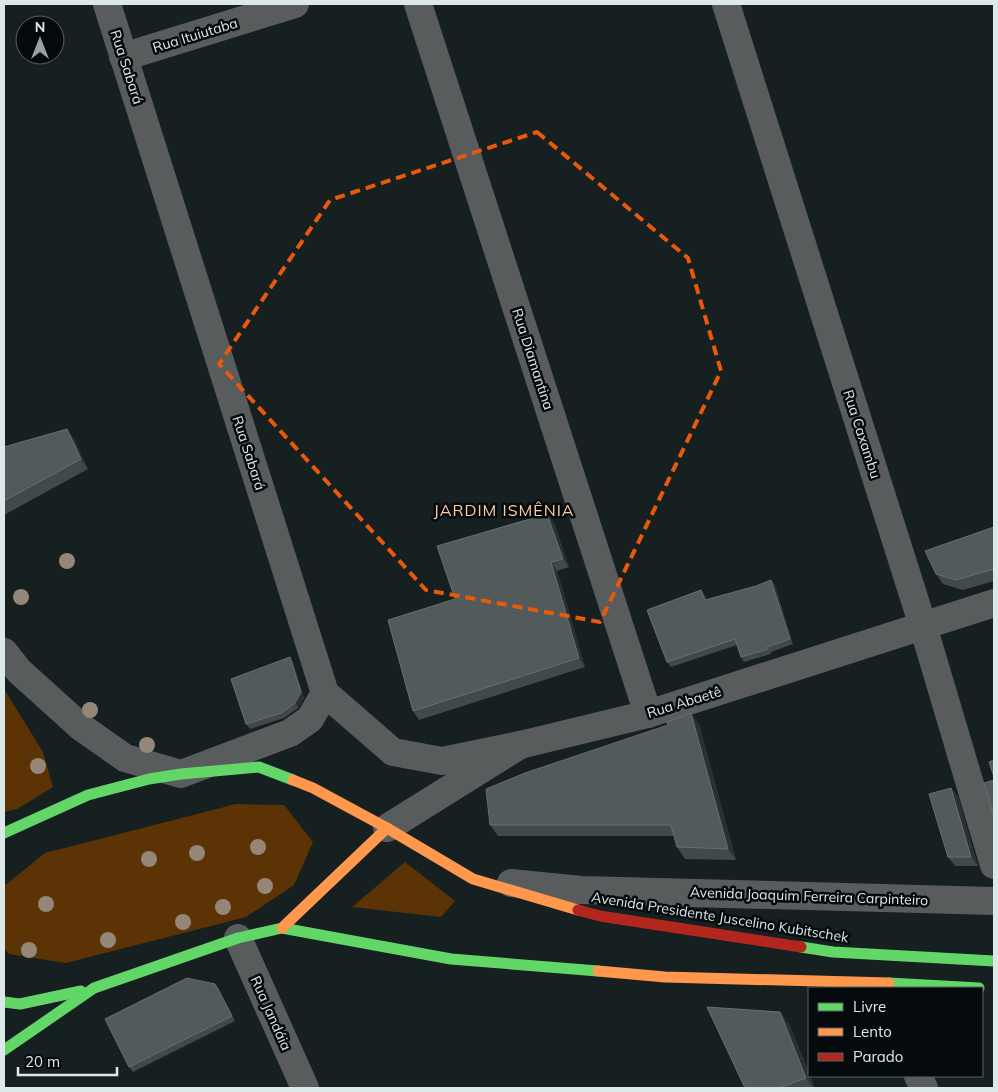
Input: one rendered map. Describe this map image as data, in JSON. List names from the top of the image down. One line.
{"streets":{"main road":["Avenida Presidente Juscelino Kubitschek"],"street":["Rua Ituiutaba","Rua Sabará","Rua Diamantina","Rua Caxambu","Rua Abaetê","Avenida Joaquim Ferreira Carpinteiro","Rua Jandáia"]},"crossings":[["Rua Ituiutaba","Rua Sabará"],["Rua Diamantina","Rua Abaetê"],["Rua Caxambu","Rua Abaetê"],["Rua Abaetê","Avenida Presidente Juscelino Kubitschek"],["Avenida Joaquim Ferreira Carpinteiro","Avenida Presidente Juscelino Kubitschek"]],"districts":["JARDIM ISMÊNIA"],"legend":["Livre","Lento","Parado"],"scale_bar":"20 m","north":"top"}
